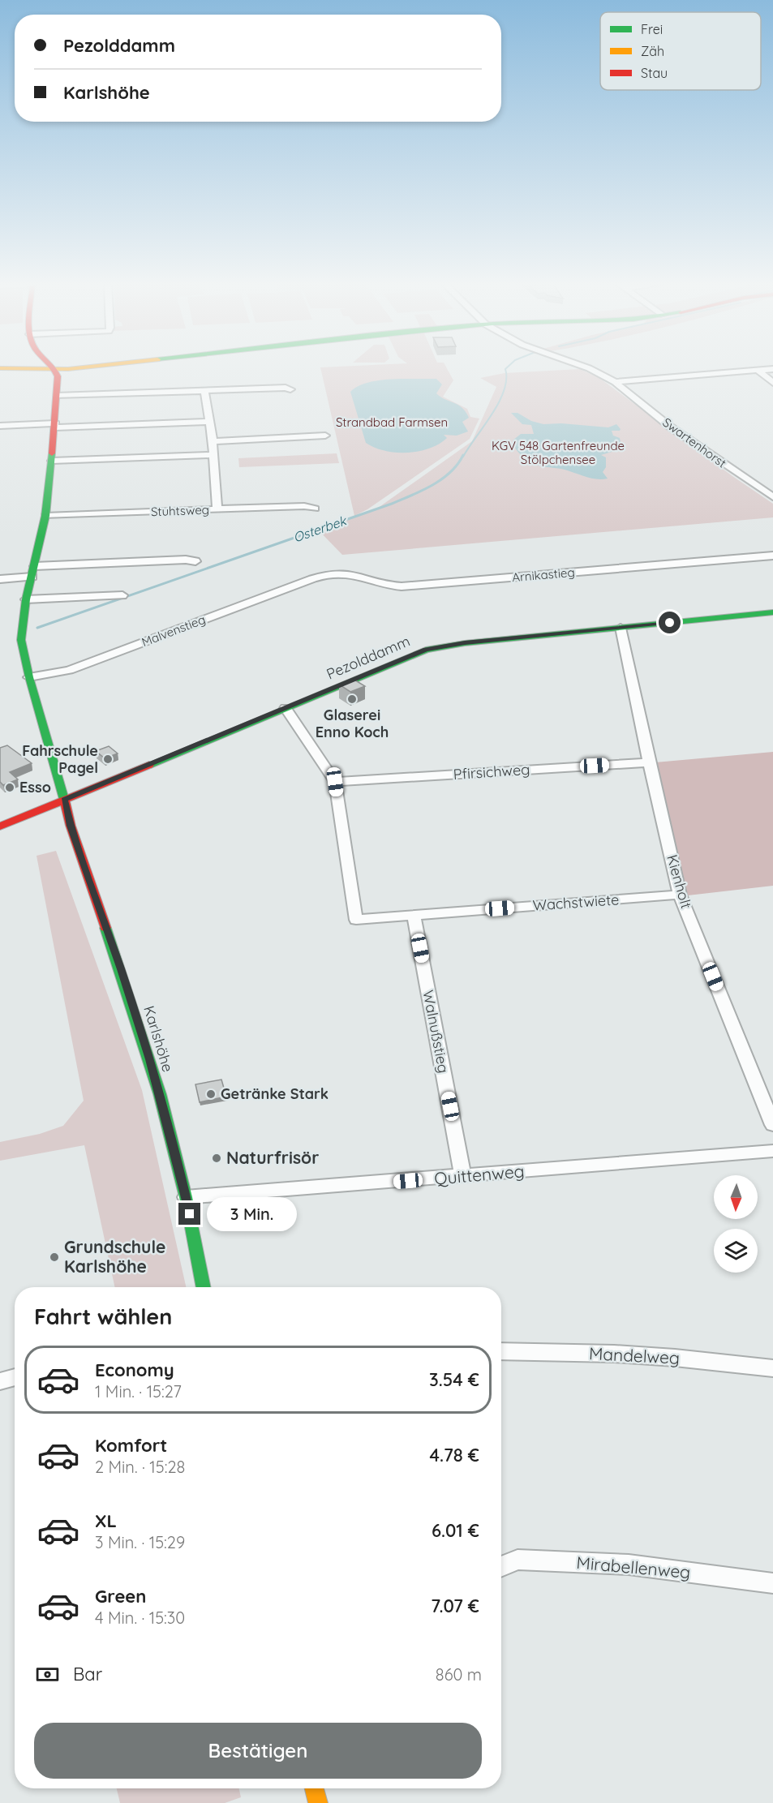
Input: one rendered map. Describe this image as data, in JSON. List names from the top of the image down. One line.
{"streets":{"street":["Swartenhorst","Stuhtsweg","Arnikastieg","Malvenstieg","Pezolddamm","Pfirsichweg","Kienholt","Wachstwiete","Walnußstieg","Karlshöhe","Quittenweg","Mandelweg","Mirabellenweg"]},"crossings":[["Stuhtsweg","Karlshöhe"],["Arnikastieg","Malvenstieg"],["Malvenstieg","Karlshöhe"],["Pezolddamm","Kienholt"],["Pezolddamm","Karlshöhe"],["Pfirsichweg","Kienholt"],["Pfirsichweg","Wachstwiete"],["Kienholt","Wachstwiete"],["Wachstwiete","Walnußstieg"],["Walnußstieg","Quittenweg"],["Karlshöhe","Quittenweg"]],"water":["Osterbek"],"parks":["Strandbad Farmsen","KGV 548 Gartenfreunde Stölpchensee"],"places":["Glaserei Enno Koch","Fahrschule Pagel","Esso","Getränke Stark","Naturfrisör","Grundschule Karlshöhe"],"legend":["Frei","Zäh","Stau"],"north":"bottom","page":{"banner":["Pezolddamm","Karlshöhe"],"bubble":"3 Min.","heading":"Fahrt wählen","list":[{"name":"Economy","note":"1 Min. · 15:27","value":"3.54 €"},{"name":"Komfort","note":"2 Min. · 15:28","value":"4.78 €"},{"name":"XL","note":"3 Min. · 15:29","value":"6.01 €"},{"name":"Green","note":"4 Min. · 15:30","value":"7.07 €"}],"pay":["Bar","860 m"],"buttons":"Bestätigen"}}
